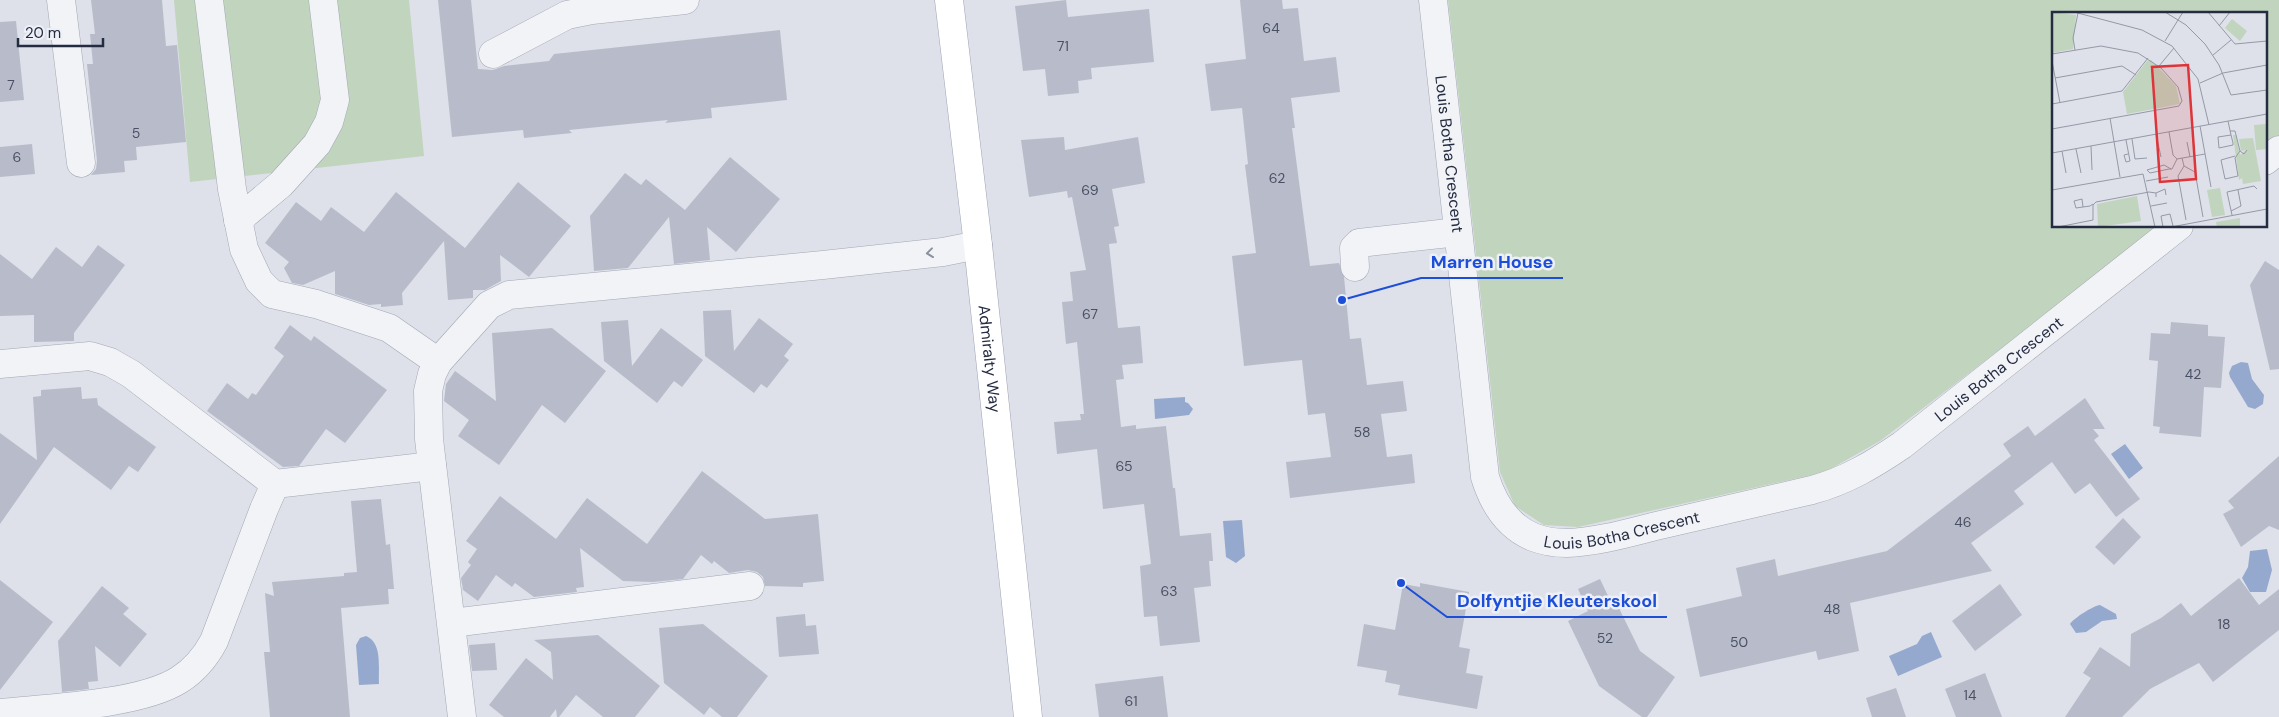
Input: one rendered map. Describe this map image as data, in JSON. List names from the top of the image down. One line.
{"streets":{"main road":["Admiralty Way"],"street":["Louis Botha Crescent"]},"places":["Marren House","Dolfyntjie Kleuterskool"],"house_numbers":["64","71","7","5","6","62","69","67","42","58","65","46","63","48","18","52","50","14","61"],"scale_bar":"20 m"}
